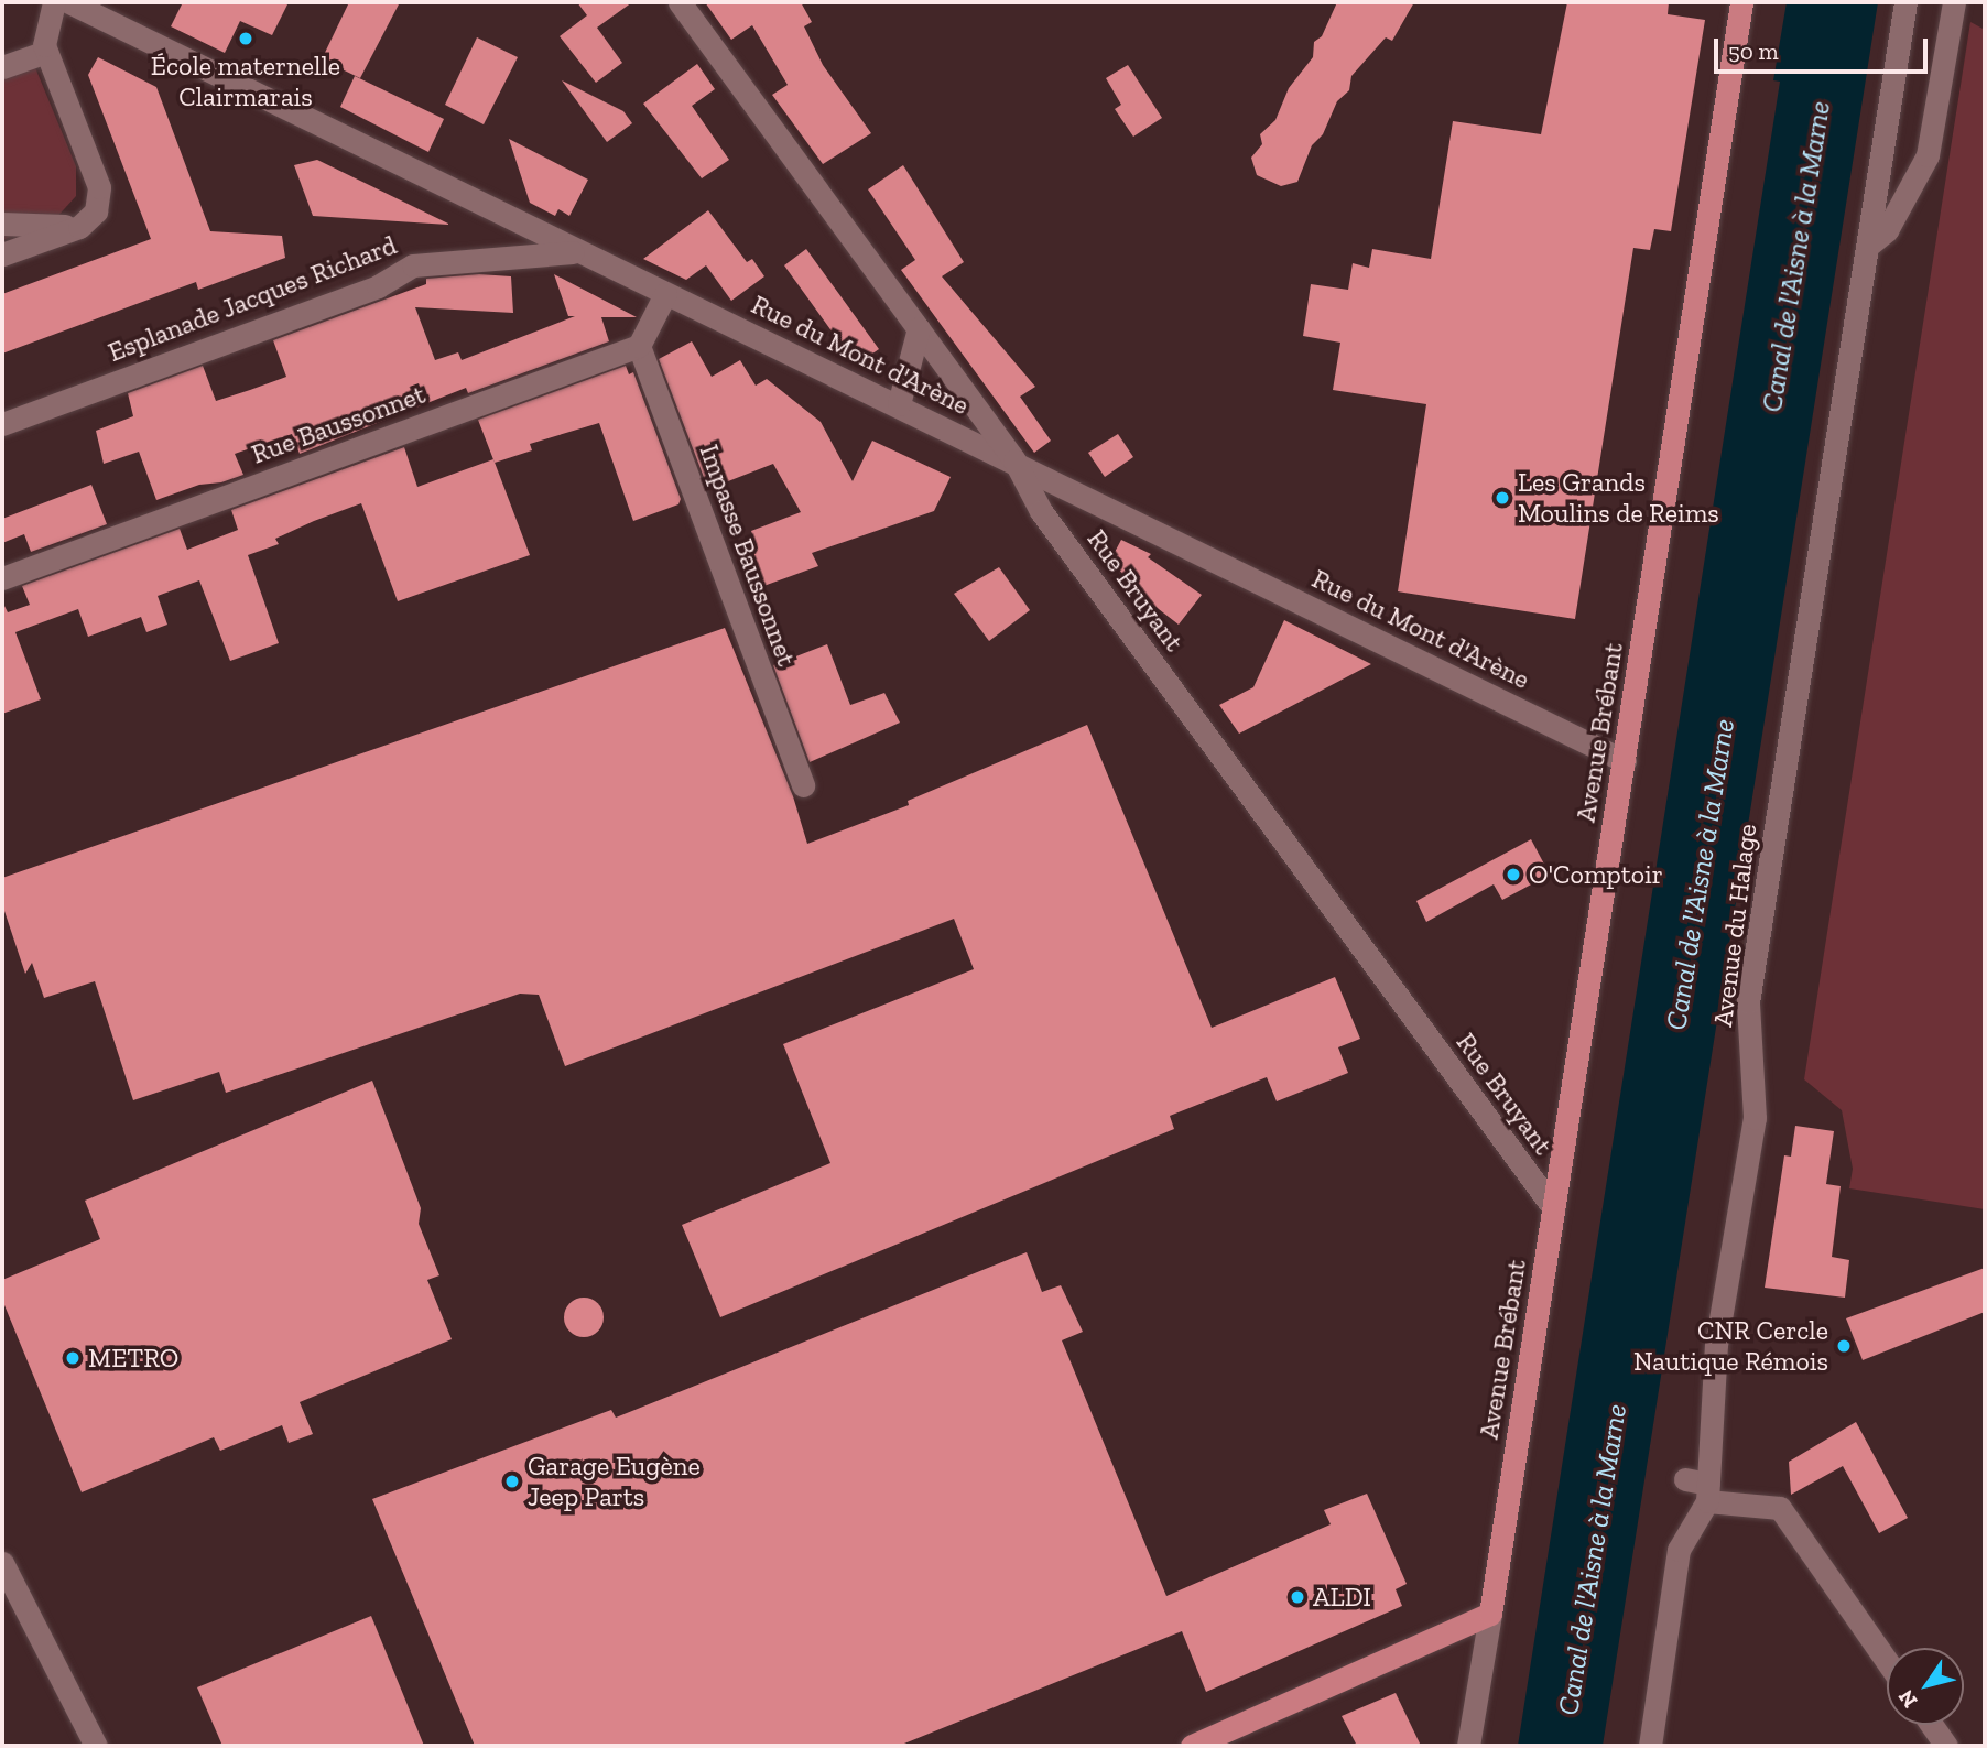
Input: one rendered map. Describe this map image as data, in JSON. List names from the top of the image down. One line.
{"streets":{"main road":["Avenue Brébant"],"street":["Esplanade Jacques Richard","Rue du Mont d'Arène","Rue Baussonnet","Impasse Baussonnet","Rue Bruyant","Avenue du Halage"]},"crossings":[["Esplanade Jacques Richard","Rue du Mont d'Arène"],["Rue du Mont d'Arène","Rue Bruyant"],["Rue du Mont d'Arène","Avenue Brébant"],["Rue Baussonnet","Impasse Baussonnet"],["Rue Bruyant","Avenue Brébant"]],"water":["Canal de l'Aisne à la Marne"],"places":["École maternelle Clairmarais","Les Grands Moulins de Reims","O'Comptoir","CNR Cercle Nautique Rémois","METRO","Garage Eugène Jeep Parts","ALDI"],"scale_bar":"50 m","north":"bottom left"}
